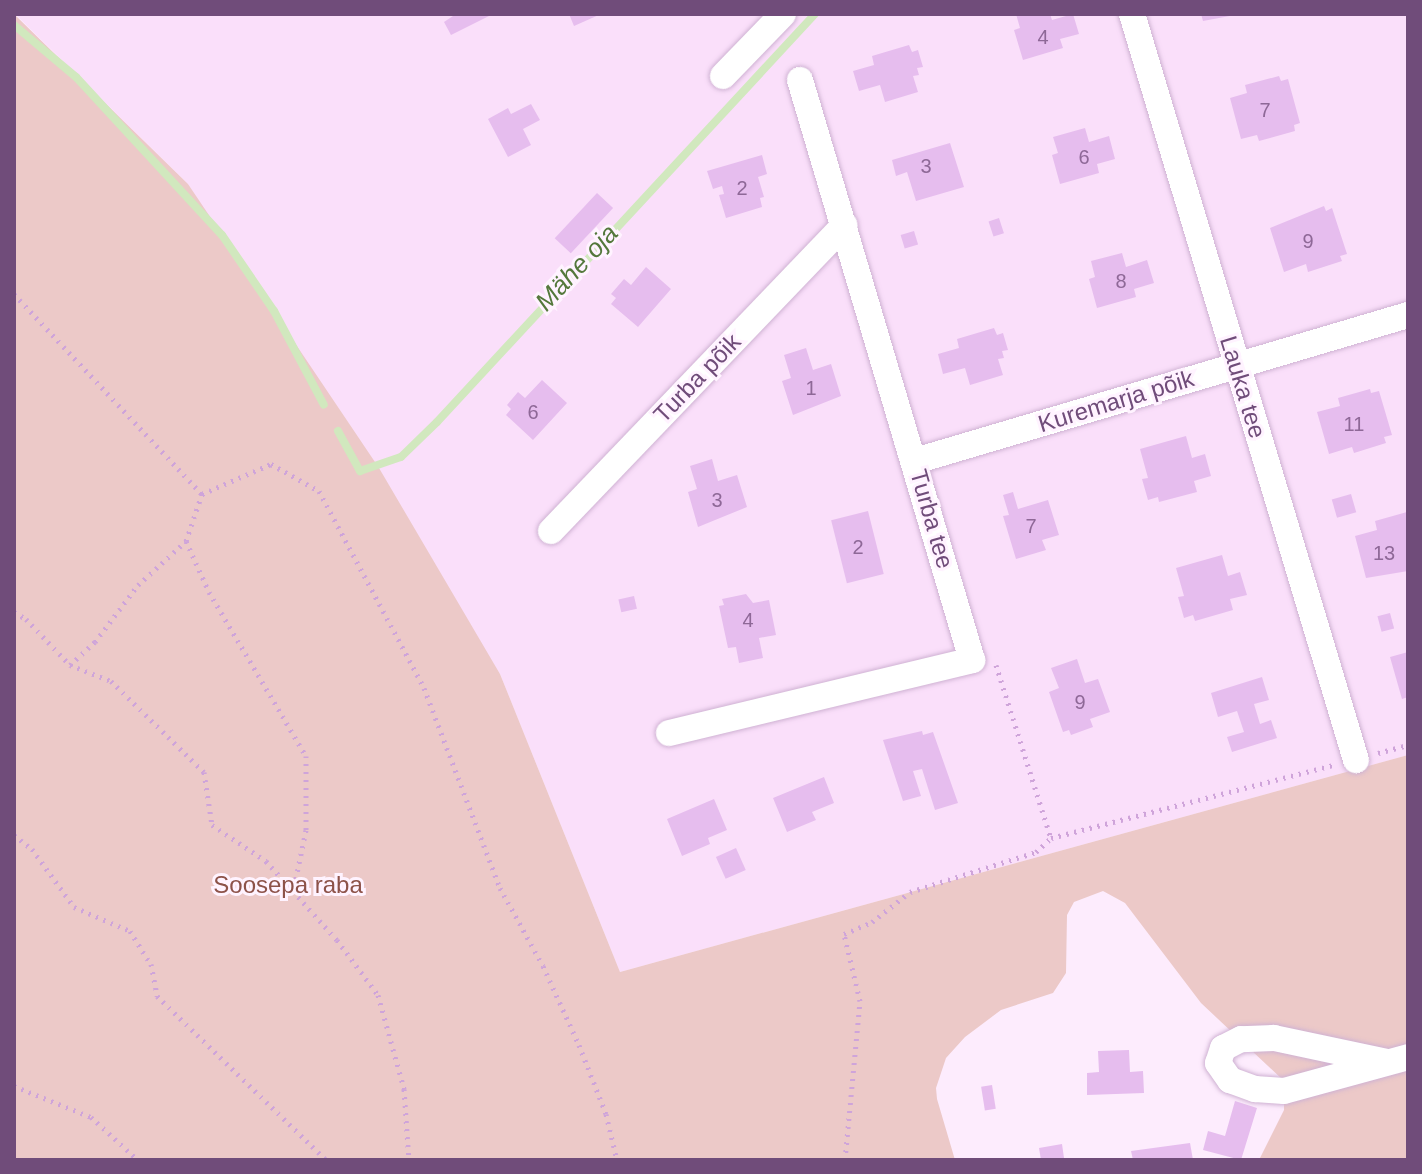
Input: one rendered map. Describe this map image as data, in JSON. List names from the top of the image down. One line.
{"streets":{"street":["Turba põik","Lauka tee","Kuremarja põik","Turba tee"]},"crossings":[["Turba põik","Turba tee"],["Lauka tee","Kuremarja põik"],["Kuremarja põik","Turba tee"]],"water":["Mähe oja"],"parks":["Soosepa raba"],"house_numbers":["4","7","6","3","2","9","8","1","6","11","3","7","2","13","4","9"]}
